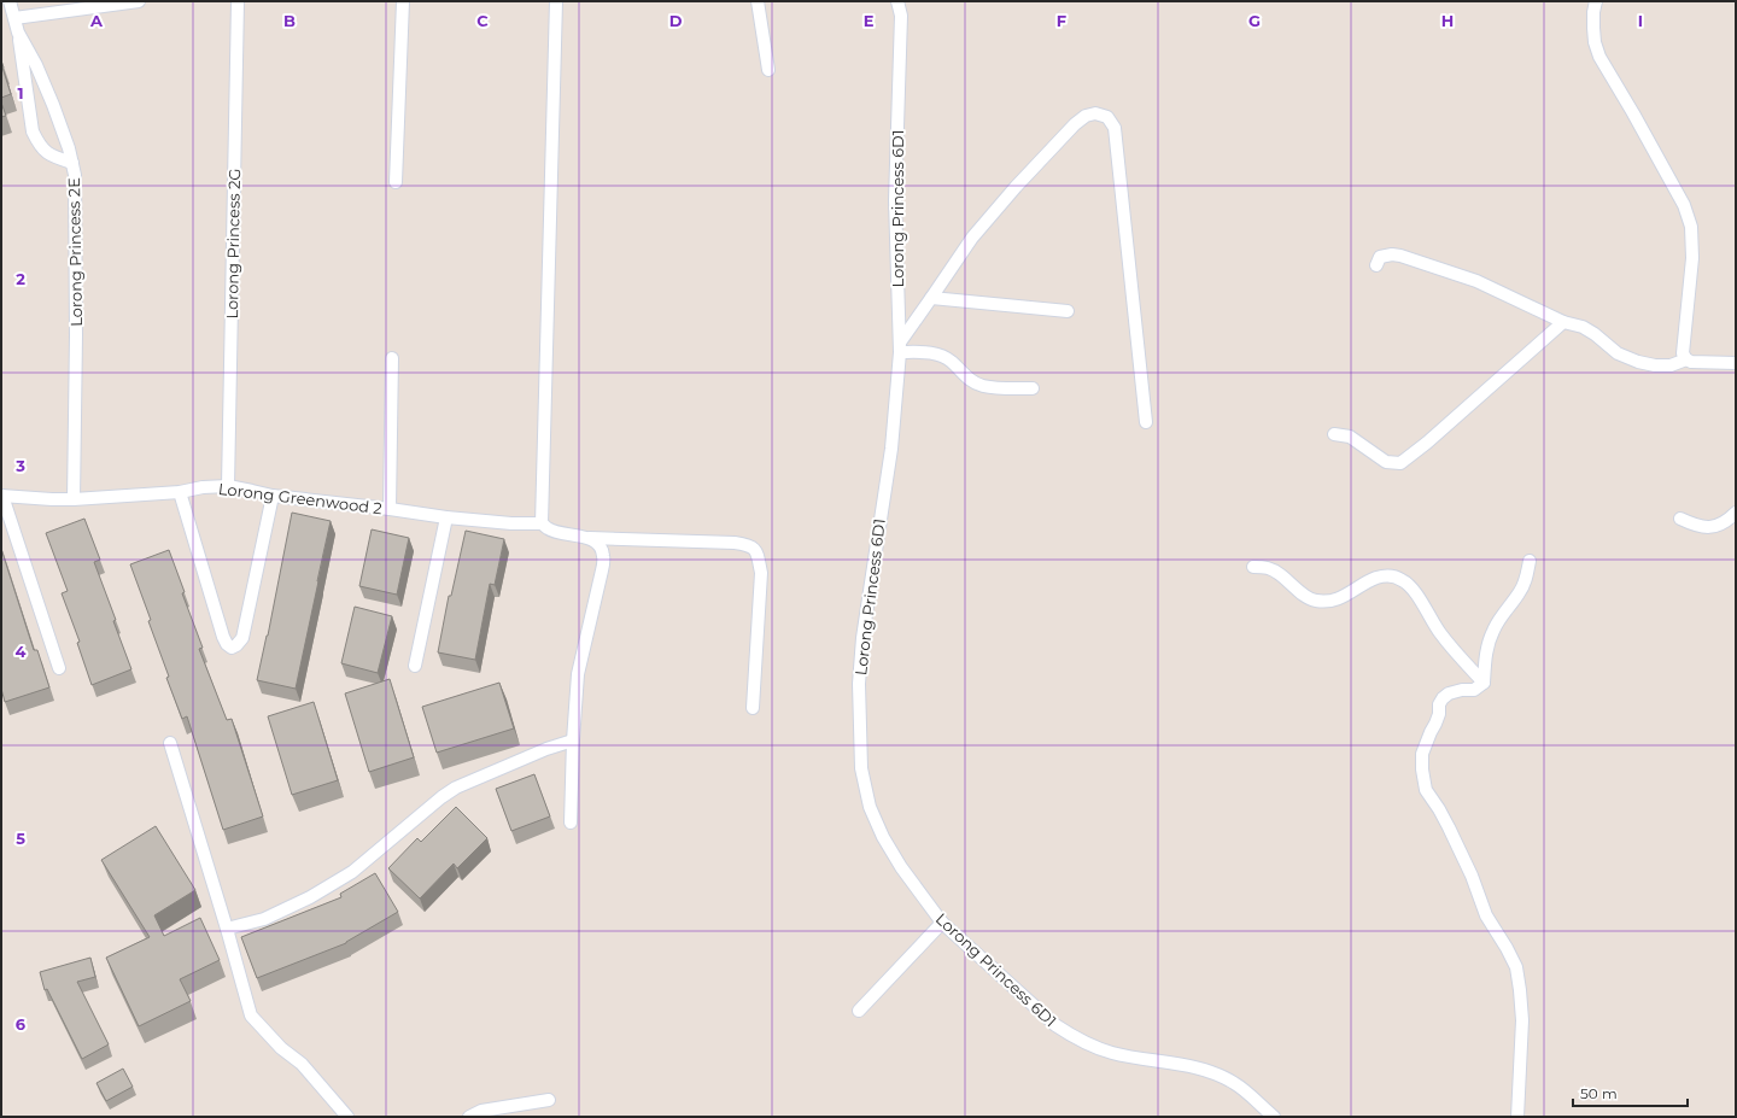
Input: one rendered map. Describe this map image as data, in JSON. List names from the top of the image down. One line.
{"streets":{"street":["Lorong Princess 6D1","Lorong Princess 2G","Lorong Princess 2E","Lorong Greenwood 2"]},"crossings":[["Lorong Princess 2G","Lorong Greenwood 2"],["Lorong Princess 2E","Lorong Greenwood 2"]],"scale_bar":"50 m","grid":{"columns":["A","B","C","D","E","F","G","H","I"],"rows":["1","2","3","4","5","6"]}}
